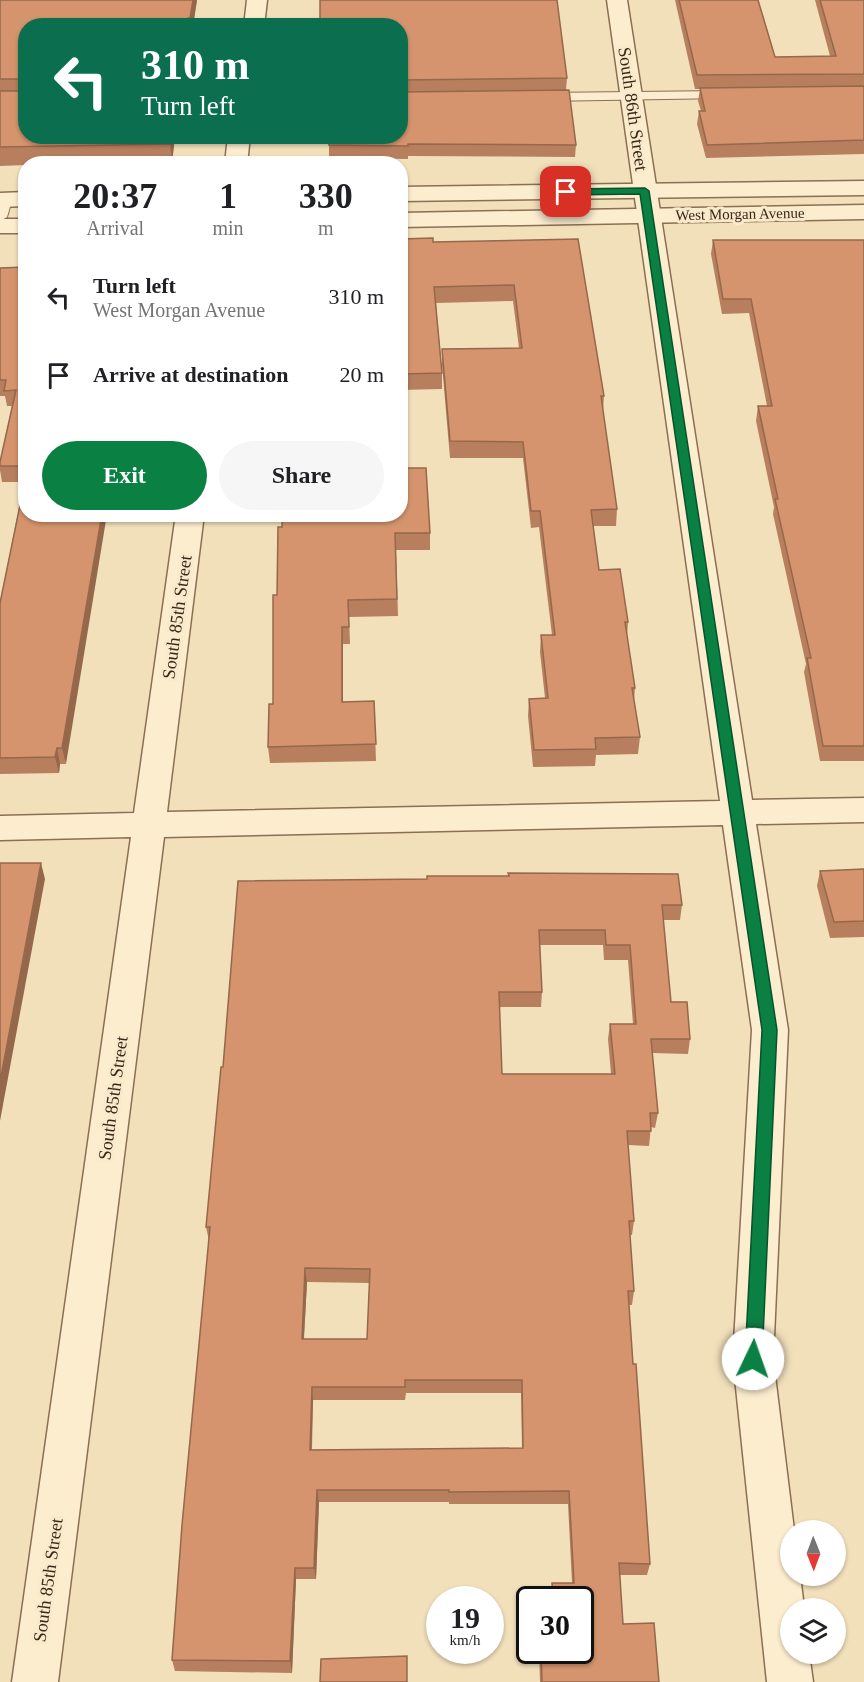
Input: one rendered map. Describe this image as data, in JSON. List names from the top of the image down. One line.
{"streets":{"street":["South 86th Street","West Morgan Avenue","South 85th Street"]},"crossings":[["South 86th Street","West Morgan Avenue"]],"north":"bottom","page":{"turn":["310 m","Turn left"],"eta":["20:37","Arrival","1","min","330","m"],"list":[{"name":"Turn left","note":"West Morgan Avenue","value":"310 m"},{"name":"Arrive at destination","value":"20 m"}],"buttons":["Exit","Share"],"speed":"19 km/h","limit":"30"}}
